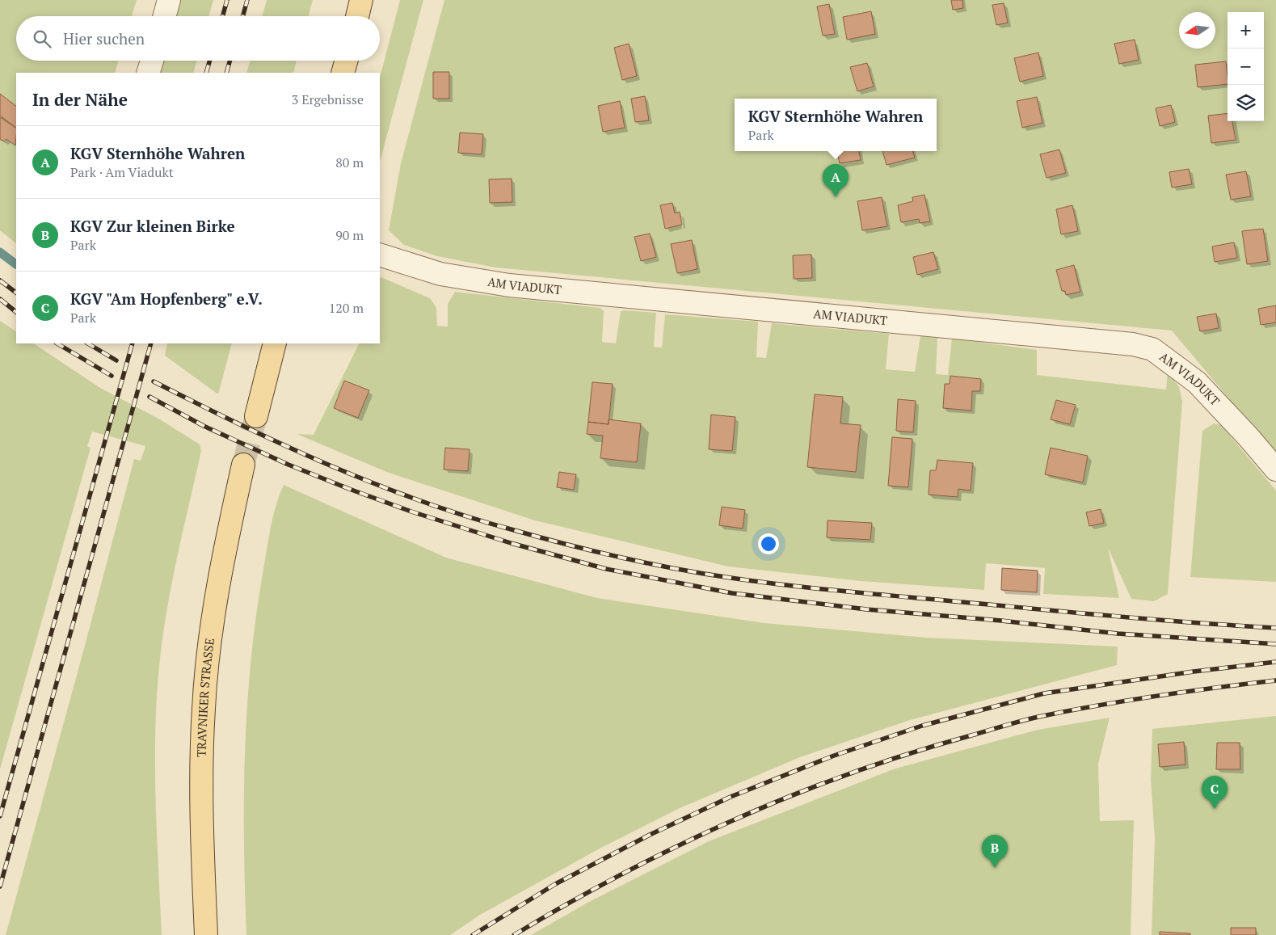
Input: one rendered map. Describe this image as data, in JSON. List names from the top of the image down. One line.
{"streets":{"main road":["TRAVNIKER STRASSE"],"street":["AM VIADUKT"]},"north":"left","page":{"map_buttons":["+","−"],"search":"Hier suchen","heading":["In der Nähe","3 Ergebnisse"],"popup":["KGV Sternhöhe Wahren","Park"],"list":[{"mark":"A","name":"KGV Sternhöhe Wahren","note":"Park · Am Viadukt","value":"80 m"},{"mark":"B","name":"KGV Zur kleinen Birke","note":"Park","value":"90 m"},{"mark":"C","name":"KGV \"Am Hopfenberg\" e.V.","note":"Park","value":"120 m"}],"pins":["A","C","B"]}}
